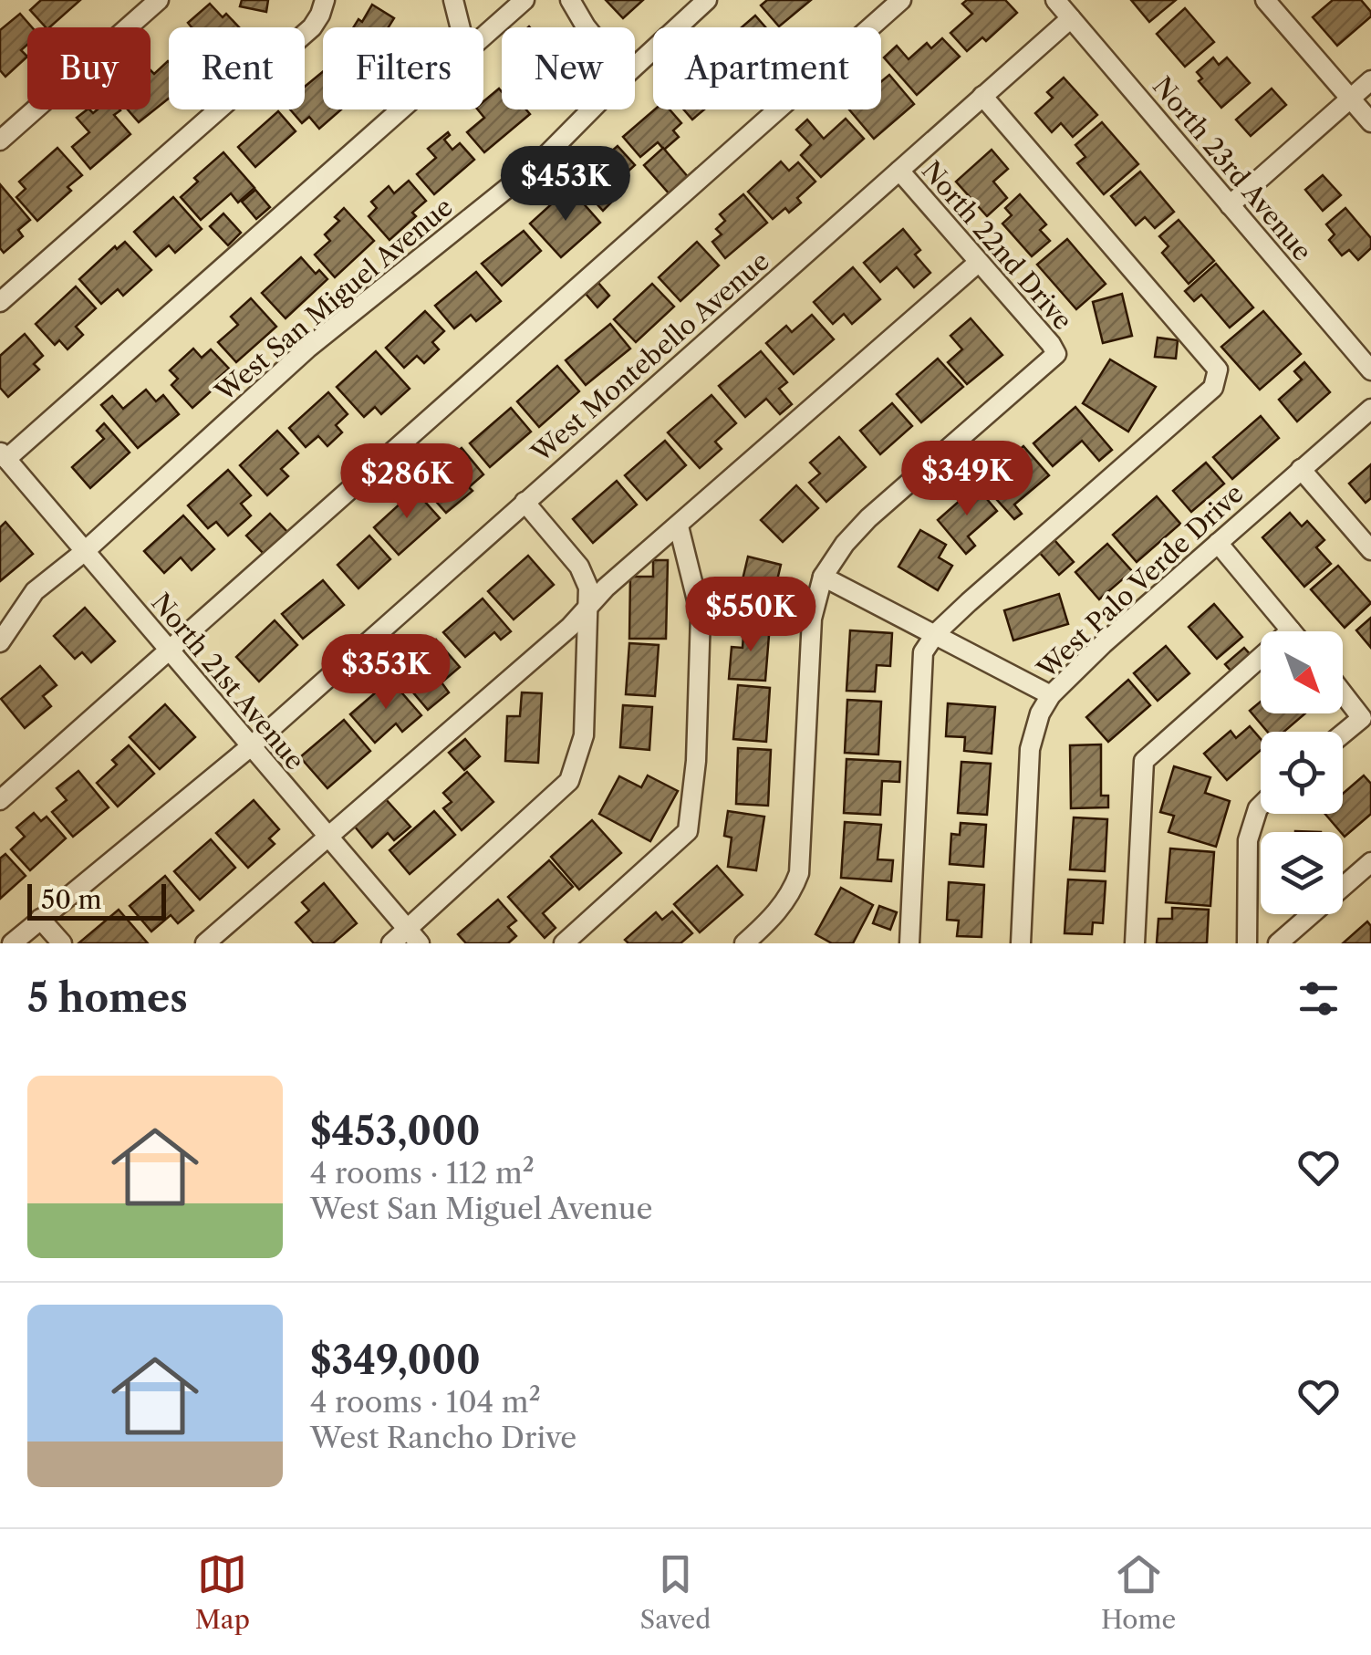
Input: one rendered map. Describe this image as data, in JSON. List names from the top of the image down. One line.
{"streets":{"street":["North 23rd Avenue","North 22nd Drive","West San Miguel Avenue","West Montebello Avenue","West Palo Verde Drive","North 21st Avenue"]},"crossings":[["North 23rd Avenue","West Montebello Avenue"],["North 22nd Drive","West Montebello Avenue"],["West San Miguel Avenue","North 21st Avenue"],["West Montebello Avenue","North 21st Avenue"]],"scale_bar":"50 m","north":"bottom right","page":{"chip":["Buy","Rent","Filters","New","Apartment"],"price":["$453K","$349K","$286K","$550K","$353K"],"scale":"50 m","heading":"5 homes","list":[{"name":"$453,000","note":"4 rooms · 112 m² · West San Miguel Avenue"},{"name":"$349,000","note":"4 rooms · 104 m² · West Rancho Drive"}],"tabs":["Map","Saved","Home"]}}
